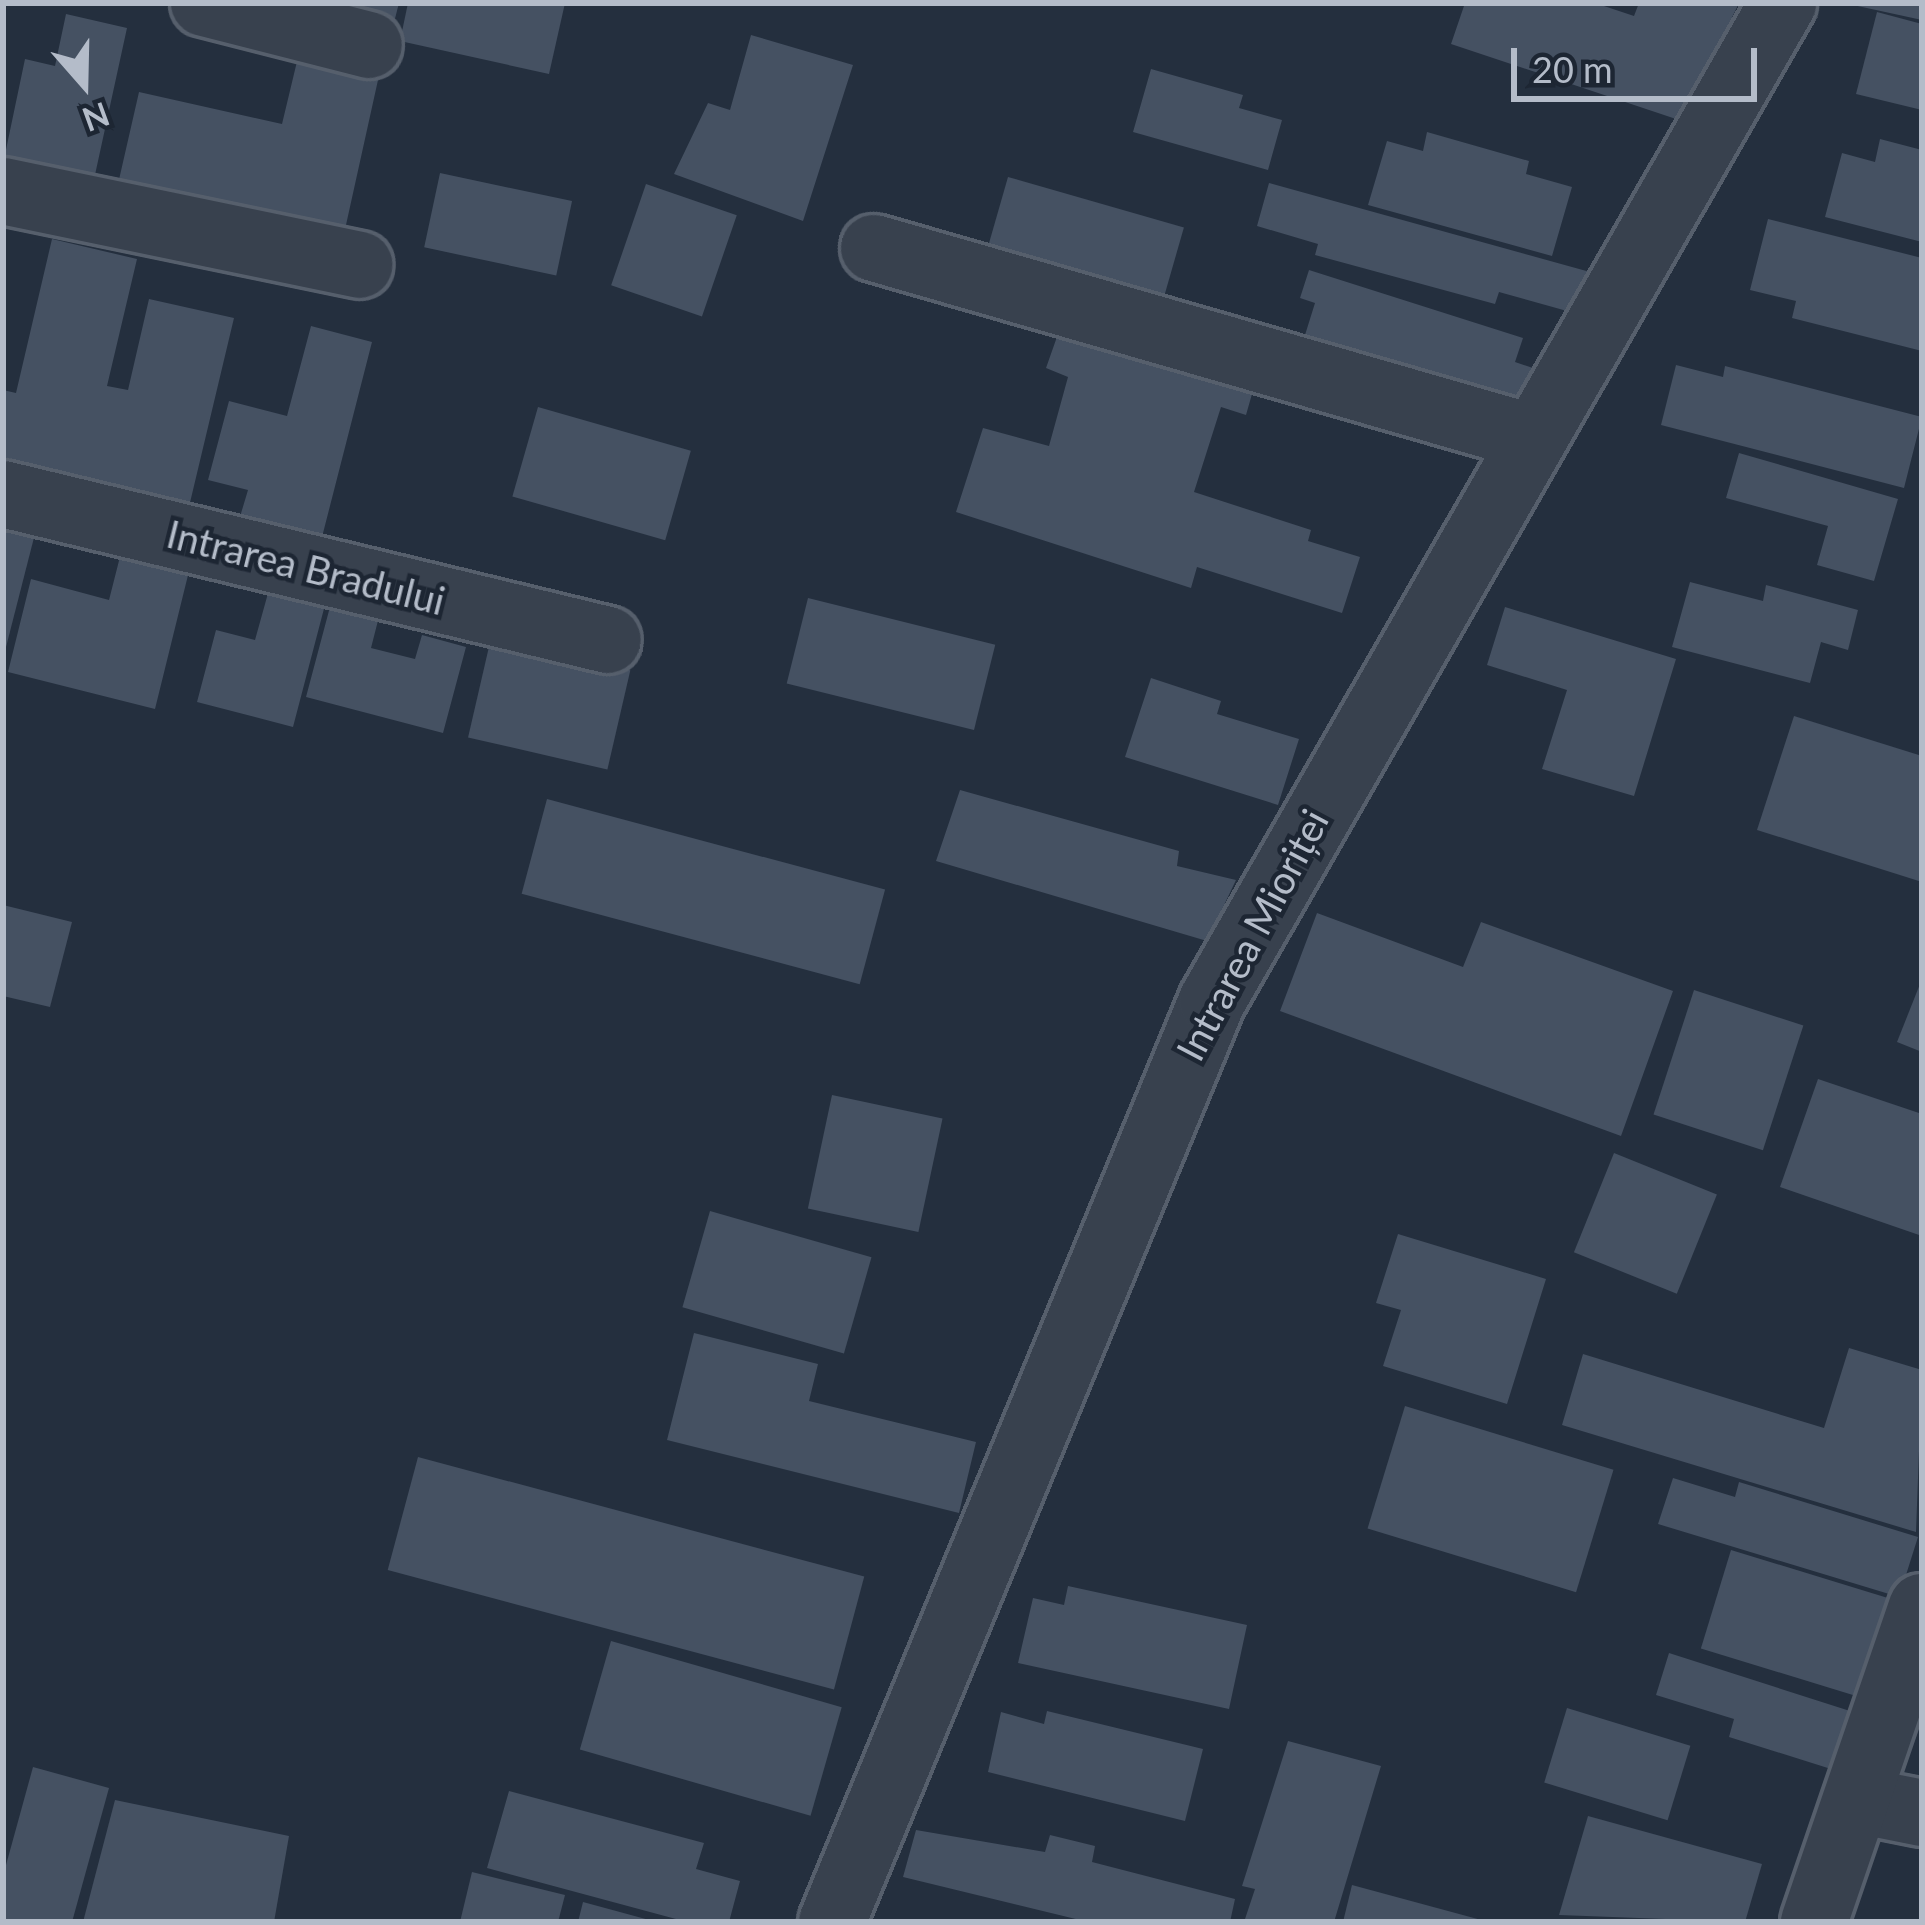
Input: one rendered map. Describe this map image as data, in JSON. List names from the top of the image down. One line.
{"streets":{"street":["Intrarea Bradului","Intrarea Mioriței"]},"scale_bar":"20 m","north":"bottom"}
